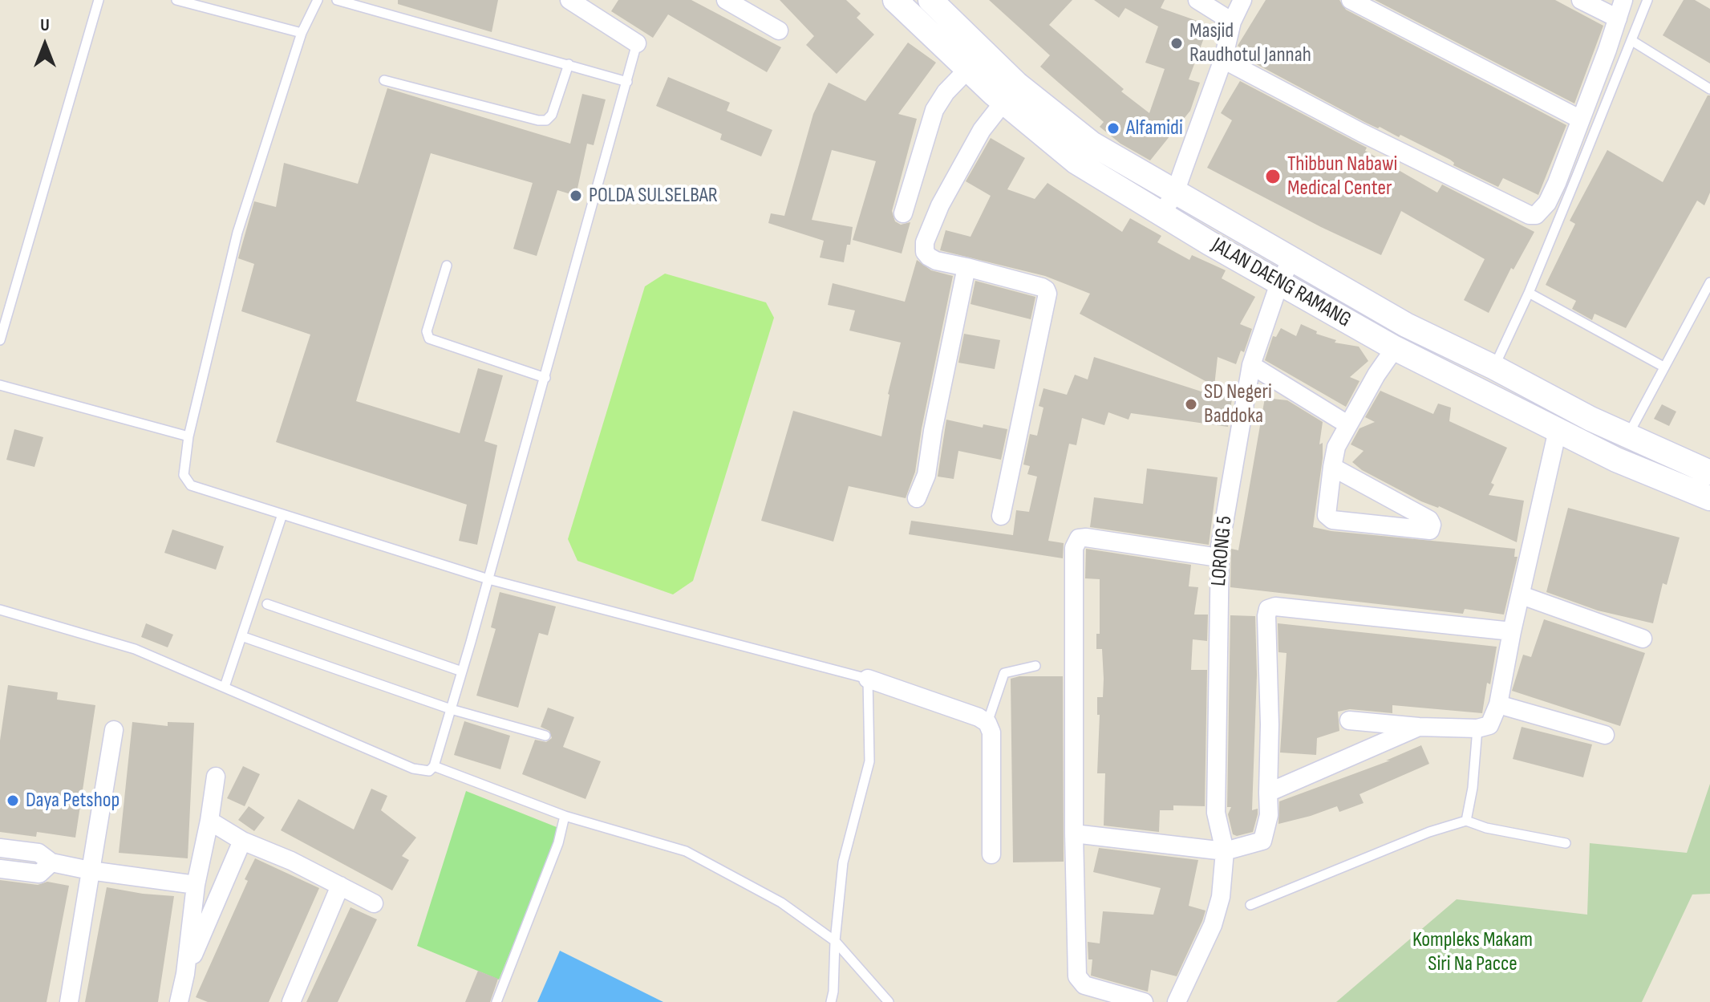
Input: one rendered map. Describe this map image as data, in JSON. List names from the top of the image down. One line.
{"streets":{"main road":["JALAN DAENG RAMANG"],"street":["LORONG 5"]},"crossings":[["JALAN DAENG RAMANG","LORONG 5"]],"parks":["Kompleks Makam Siri Na Pacce"],"places":["Masjid Raudhotul Jannah","Alfamidi","Thibbun Nabawi Medical Center","POLDA SULSELBAR","SD Negeri Baddoka","Daya Petshop"],"north":"top"}
